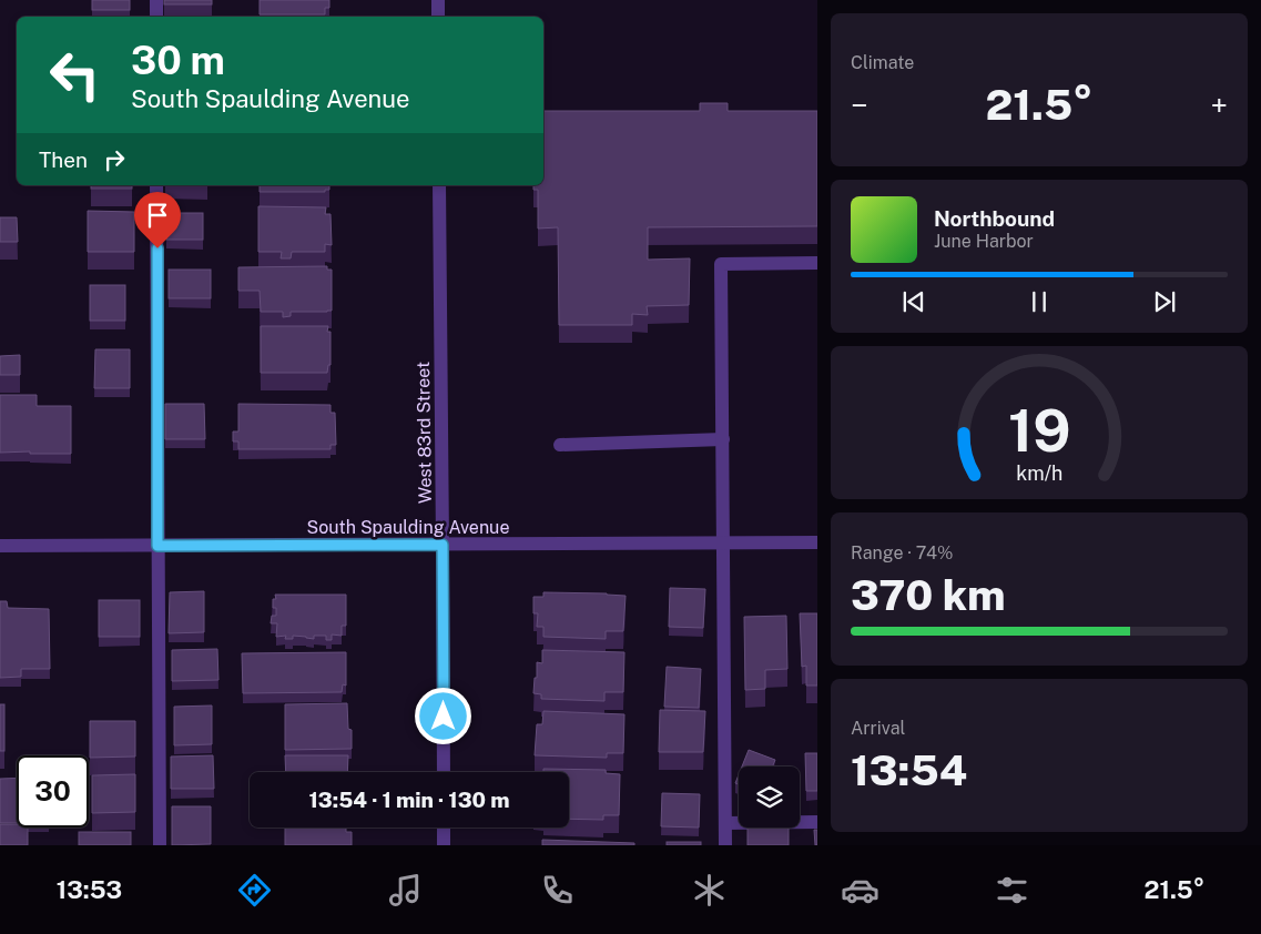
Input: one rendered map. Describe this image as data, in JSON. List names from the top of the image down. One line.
{"streets":{"street":["West 83rd Street","South Spaulding Avenue"]},"crossings":[["West 83rd Street","South Spaulding Avenue"]],"page":{"tile":["Climate",["Range · 74%","370 km"],["Arrival","13:54"]],"turn":["30 m","South Spaulding Avenue"],"heat":["−","21.5°","+"],"then":"Then","song":["Northbound","June Harbor"],"limit":"30","trip":"13:54 · 1 min · 130 m","tabs":["13:53","21.5°"],"gauge":["19","km/h"]}}
